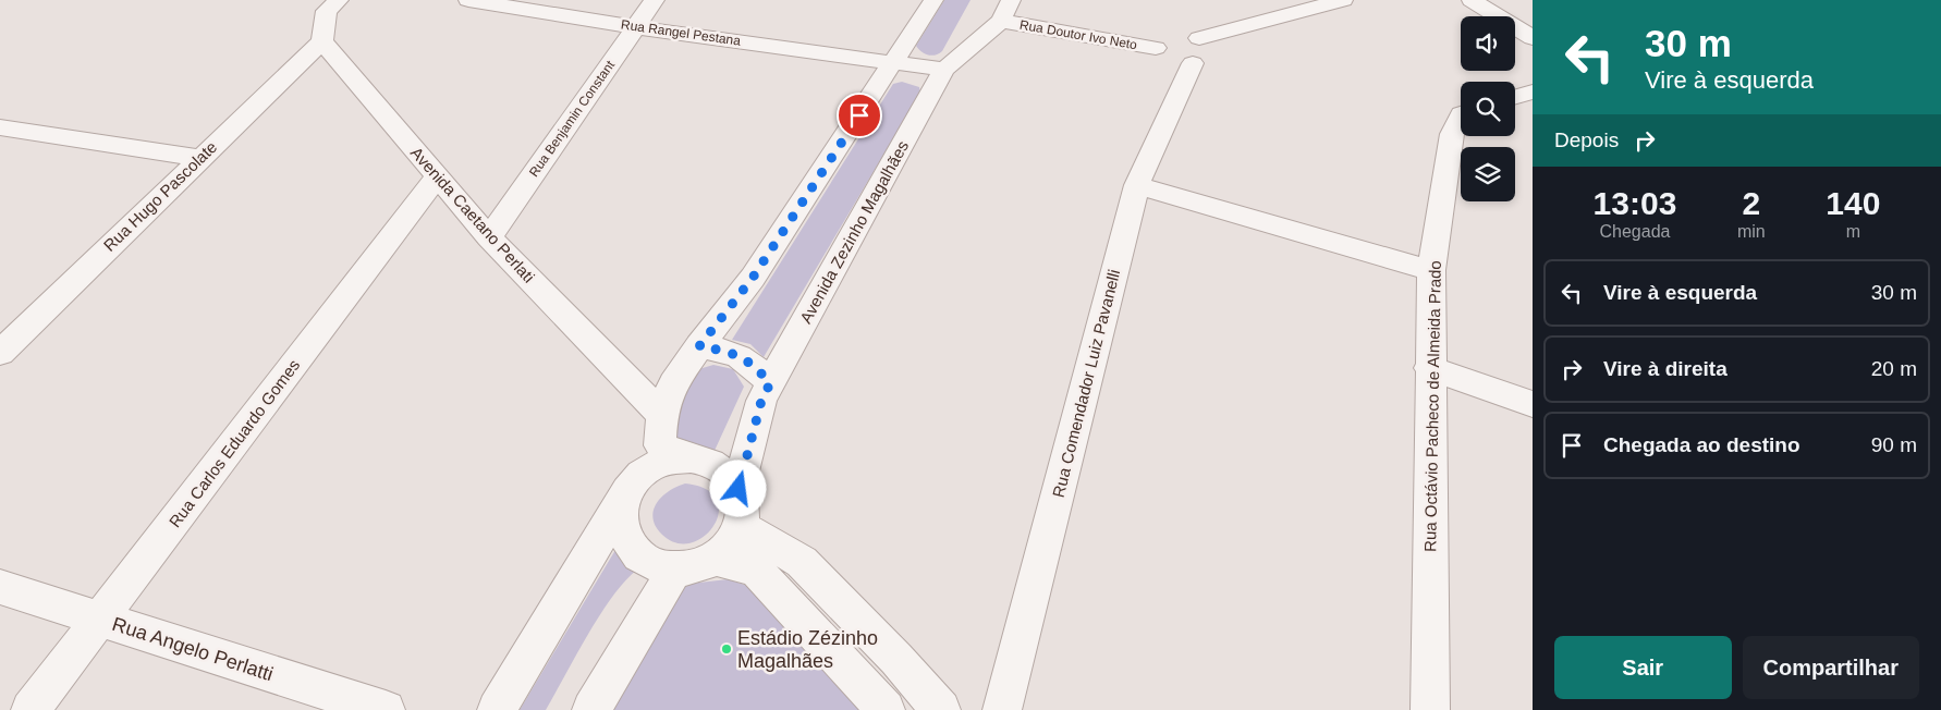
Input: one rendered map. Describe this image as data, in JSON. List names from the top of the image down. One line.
{"streets":{"street":["Rua Rangel Pestana","Rua Doutor Ivo Neto","Rua Benjamin Constant","Rua Hugo Pascolate","Avenida Caetano Perlati","Avenida Zezinho Magalhães","Rua Comendador Luiz Pavanelli","Rua Octávio Pacheco de Almeida Prado","Rua Carlos Eduardo Gomes","Rua Angelo Perlatti"]},"crossings":[["Rua Rangel Pestana","Rua Benjamin Constant"],["Rua Rangel Pestana","Avenida Zezinho Magalhães"],["Rua Doutor Ivo Neto","Avenida Zezinho Magalhães"],["Rua Doutor Ivo Neto","Rua Comendador Luiz Pavanelli"],["Rua Benjamin Constant","Avenida Caetano Perlati"],["Rua Hugo Pascolate","Avenida Caetano Perlati"],["Avenida Caetano Perlati","Rua Carlos Eduardo Gomes"],["Rua Carlos Eduardo Gomes","Rua Angelo Perlatti"]],"places":["Estádio Zézinho Magalhães"],"page":{"turn":["30 m","Vire à esquerda"],"then":"Depois","eta":["13:03","Chegada","2","min","140","m"],"list":[{"name":"Vire à esquerda","value":"30 m"},{"name":"Vire à direita","value":"20 m"},{"name":"Chegada ao destino","value":"90 m"}],"buttons":["Sair","Compartilhar"]}}
